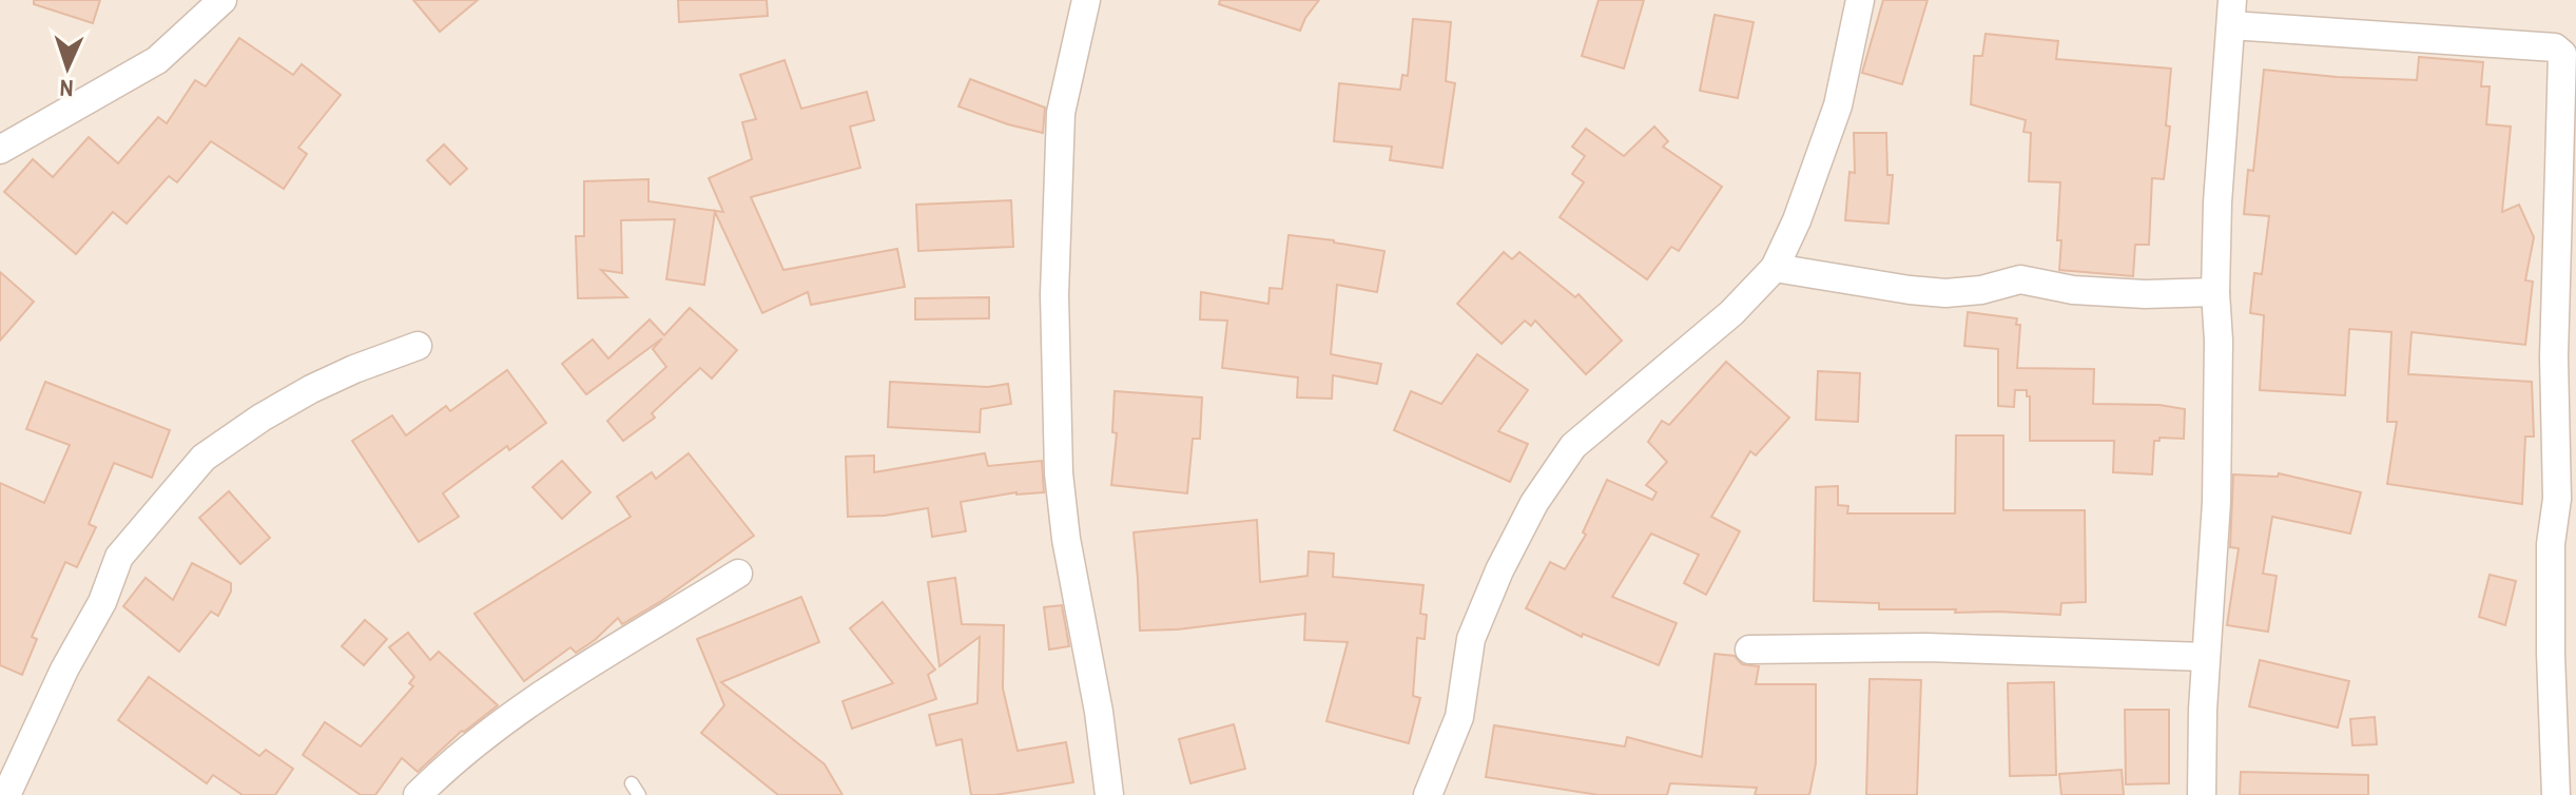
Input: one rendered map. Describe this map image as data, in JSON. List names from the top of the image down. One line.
{"north":"bottom"}
